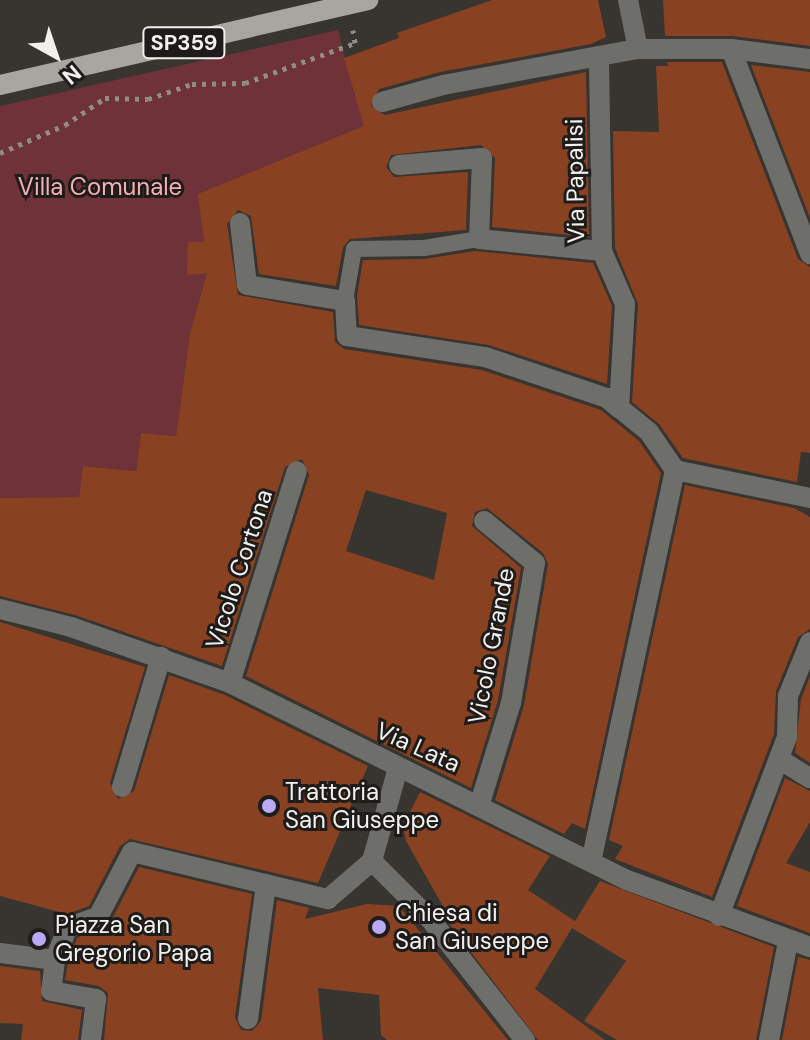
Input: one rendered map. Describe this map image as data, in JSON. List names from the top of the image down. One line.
{"streets":{"main road":["SP359"],"street":["Via Papalisi","Vicolo Cortona","Vicolo Grande","Via Lata"]},"crossings":[["Vicolo Cortona","Via Lata"],["Vicolo Grande","Via Lata"]],"parks":["Villa Comunale"],"places":["Trattoria San Giuseppe","Chiesa di San Giuseppe","Piazza San Gregorio Papa"],"north":"bottom right"}
